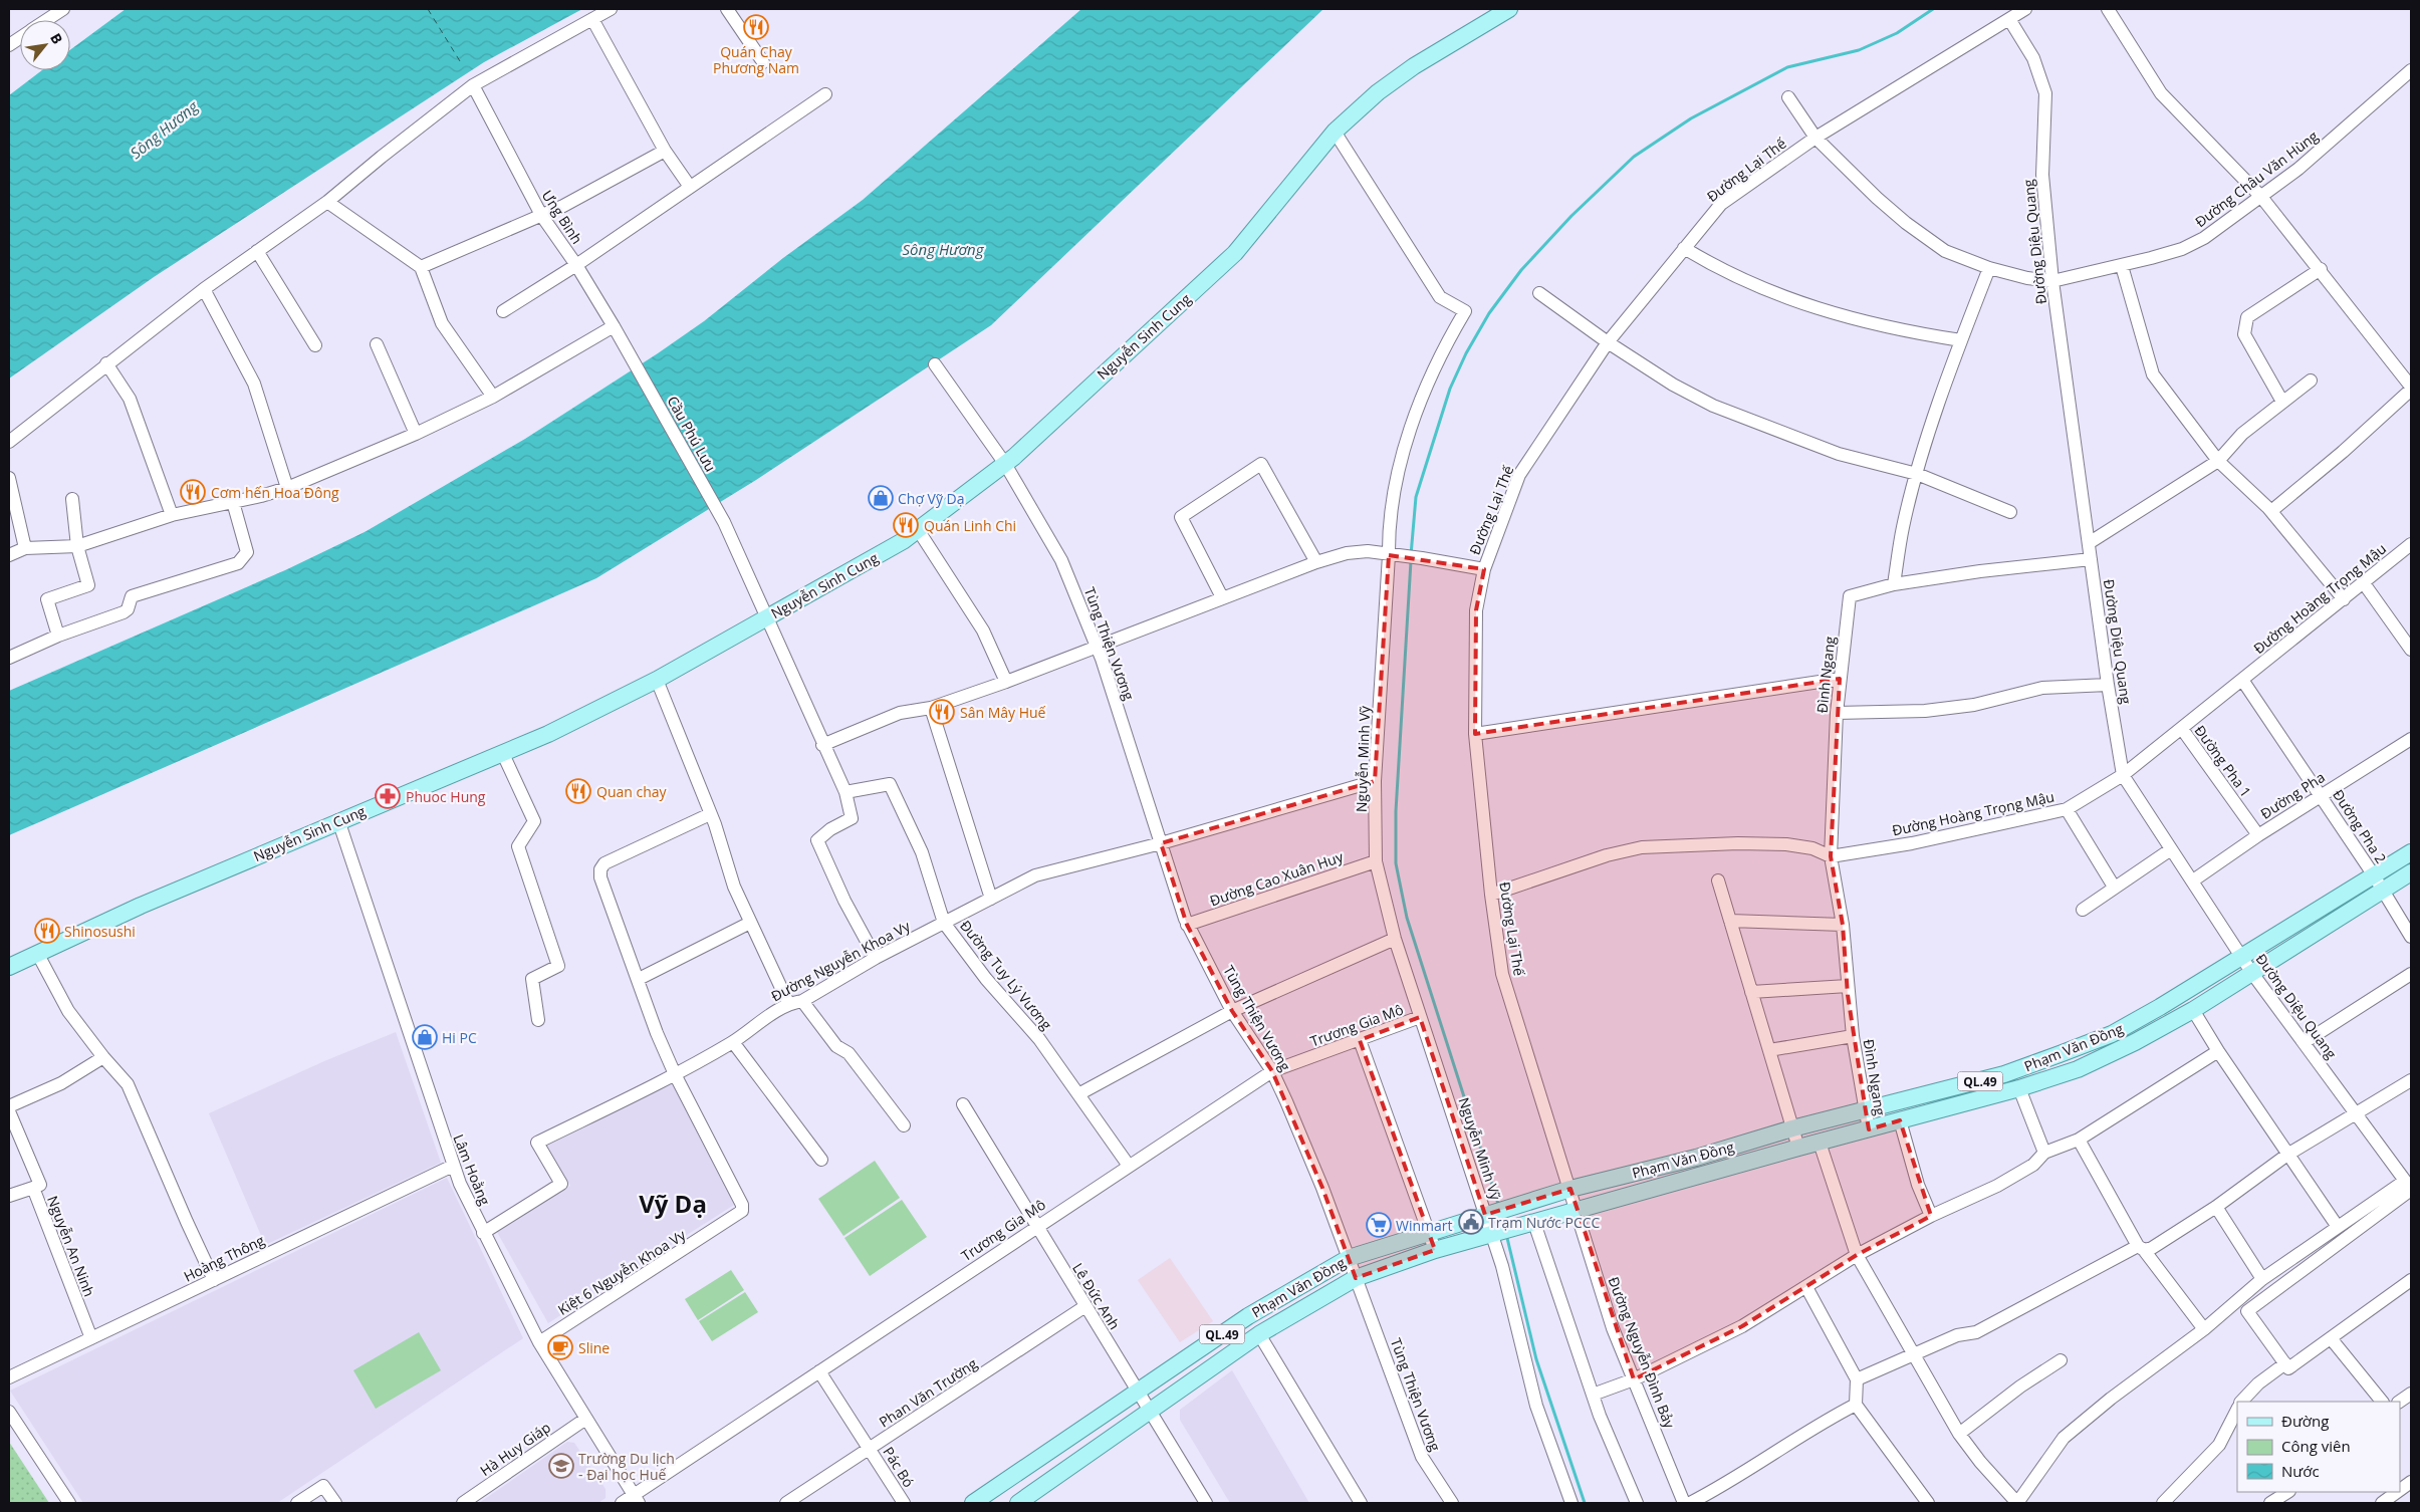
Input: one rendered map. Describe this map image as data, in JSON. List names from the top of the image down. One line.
{"streets":{"main road":["Nguyễn Sinh Cung","Phạm Văn Đồng","QL.49"],"street":["Đường Lại Thế","Đường Châu Văn Hùng","Ưng Bình","Đường Diệu Quang","Cầu Phú Lưu","Đường Hoàng Trọng Mậu","Tùng Thiện Vương","Đình Ngang","Nguyễn Minh Vỹ","Đường Pha 1","Đường Pha","Đường Pha 2","Đường Cao Xuân Huy","Đường Nguyễn Khoa Vy","Đường Tuy Lý Vương","Trương Gia Mô","Lâm Hoằng","Nguyễn An Ninh","Hoàng Thông","Kiệt 6 Nguyễn Khoa Vy","Lê Đức Anh","Đường Nguyễn Đình Bảy","Phan Văn Trường","Hà Huy Giáp","Pác Bó"]},"crossings":[["Đường Lại Thế","Đường Châu Văn Hùng"],["Đường Lại Thế","Đường Diệu Quang"],["Đường Lại Thế","Đường Hoàng Trọng Mậu"],["Đường Lại Thế","Phạm Văn Đồng"],["Đường Lại Thế","Đường Nguyễn Đình Bảy"],["Đường Châu Văn Hùng","Đường Diệu Quang"],["Ưng Bình","Cầu Phú Lưu"],["Đường Diệu Quang","Đường Hoàng Trọng Mậu"],["Đường Diệu Quang","Đường Pha"],["Đường Diệu Quang","Phạm Văn Đồng"],["Nguyễn Sinh Cung","Cầu Phú Lưu"],["Nguyễn Sinh Cung","Tùng Thiện Vương"],["Nguyễn Sinh Cung","Nguyễn Minh Vỹ"],["Nguyễn Sinh Cung","Lâm Hoằng"],["Đường Hoàng Trọng Mậu","Đình Ngang"],["Đường Hoàng Trọng Mậu","Đường Pha 1"],["Đường Hoàng Trọng Mậu","Đường Pha 2"],["Tùng Thiện Vương","Đường Cao Xuân Huy"],["Tùng Thiện Vương","Đường Nguyễn Khoa Vy"],["Tùng Thiện Vương","Trương Gia Mô"],["Tùng Thiện Vương","Phạm Văn Đồng"],["Đình Ngang","Phạm Văn Đồng"],["Nguyễn Minh Vỹ","Đường Cao Xuân Huy"],["Nguyễn Minh Vỹ","Đường Nguyễn Khoa Vy"],["Nguyễn Minh Vỹ","Trương Gia Mô"],["Nguyễn Minh Vỹ","Phạm Văn Đồng"],["Đường Pha 1","Đường Pha"],["Đường Pha","Đường Pha 2"],["Đường Pha 2","Phạm Văn Đồng"],["Đường Nguyễn Khoa Vy","Đường Tuy Lý Vương"],["Đường Nguyễn Khoa Vy","Lâm Hoằng"],["Đường Nguyễn Khoa Vy","Kiệt 6 Nguyễn Khoa Vy"],["Đường Tuy Lý Vương","Trương Gia Mô"],["Trương Gia Mô","Lâm Hoằng"],["Trương Gia Mô","Lê Đức Anh"],["Trương Gia Mô","Pác Bó"],["Phạm Văn Đồng","Lê Đức Anh"],["Phạm Văn Đồng","Đường Nguyễn Đình Bảy"],["Lâm Hoằng","Hoàng Thông"],["Lâm Hoằng","Kiệt 6 Nguyễn Khoa Vy"],["Lâm Hoằng","Hà Huy Giáp"],["Nguyễn An Ninh","Hoàng Thông"],["Lê Đức Anh","Phan Văn Trường"],["Phan Văn Trường","Pác Bó"]],"districts":["Vỹ Dạ"],"water":["Sông Hương"],"places":{"restaurant":["Quán Chay Phương Nam","Cơm hến Hoa Đông","Quán Linh Chi","Sân Mây Huế","Quan chay","Shinosushi"],"shop":["Chợ Vỹ Dạ","Hi PC"],"pharmacy":["Phuoc Hung"],"public building":["Trạm Nước PCCC"],"supermarket":["Winmart"],"cafe":["Sline"],"school or university":["Trường Du lịch - Đại học Huế"]},"legend":["Đường","Công viên","Nước"],"north":"top right"}
